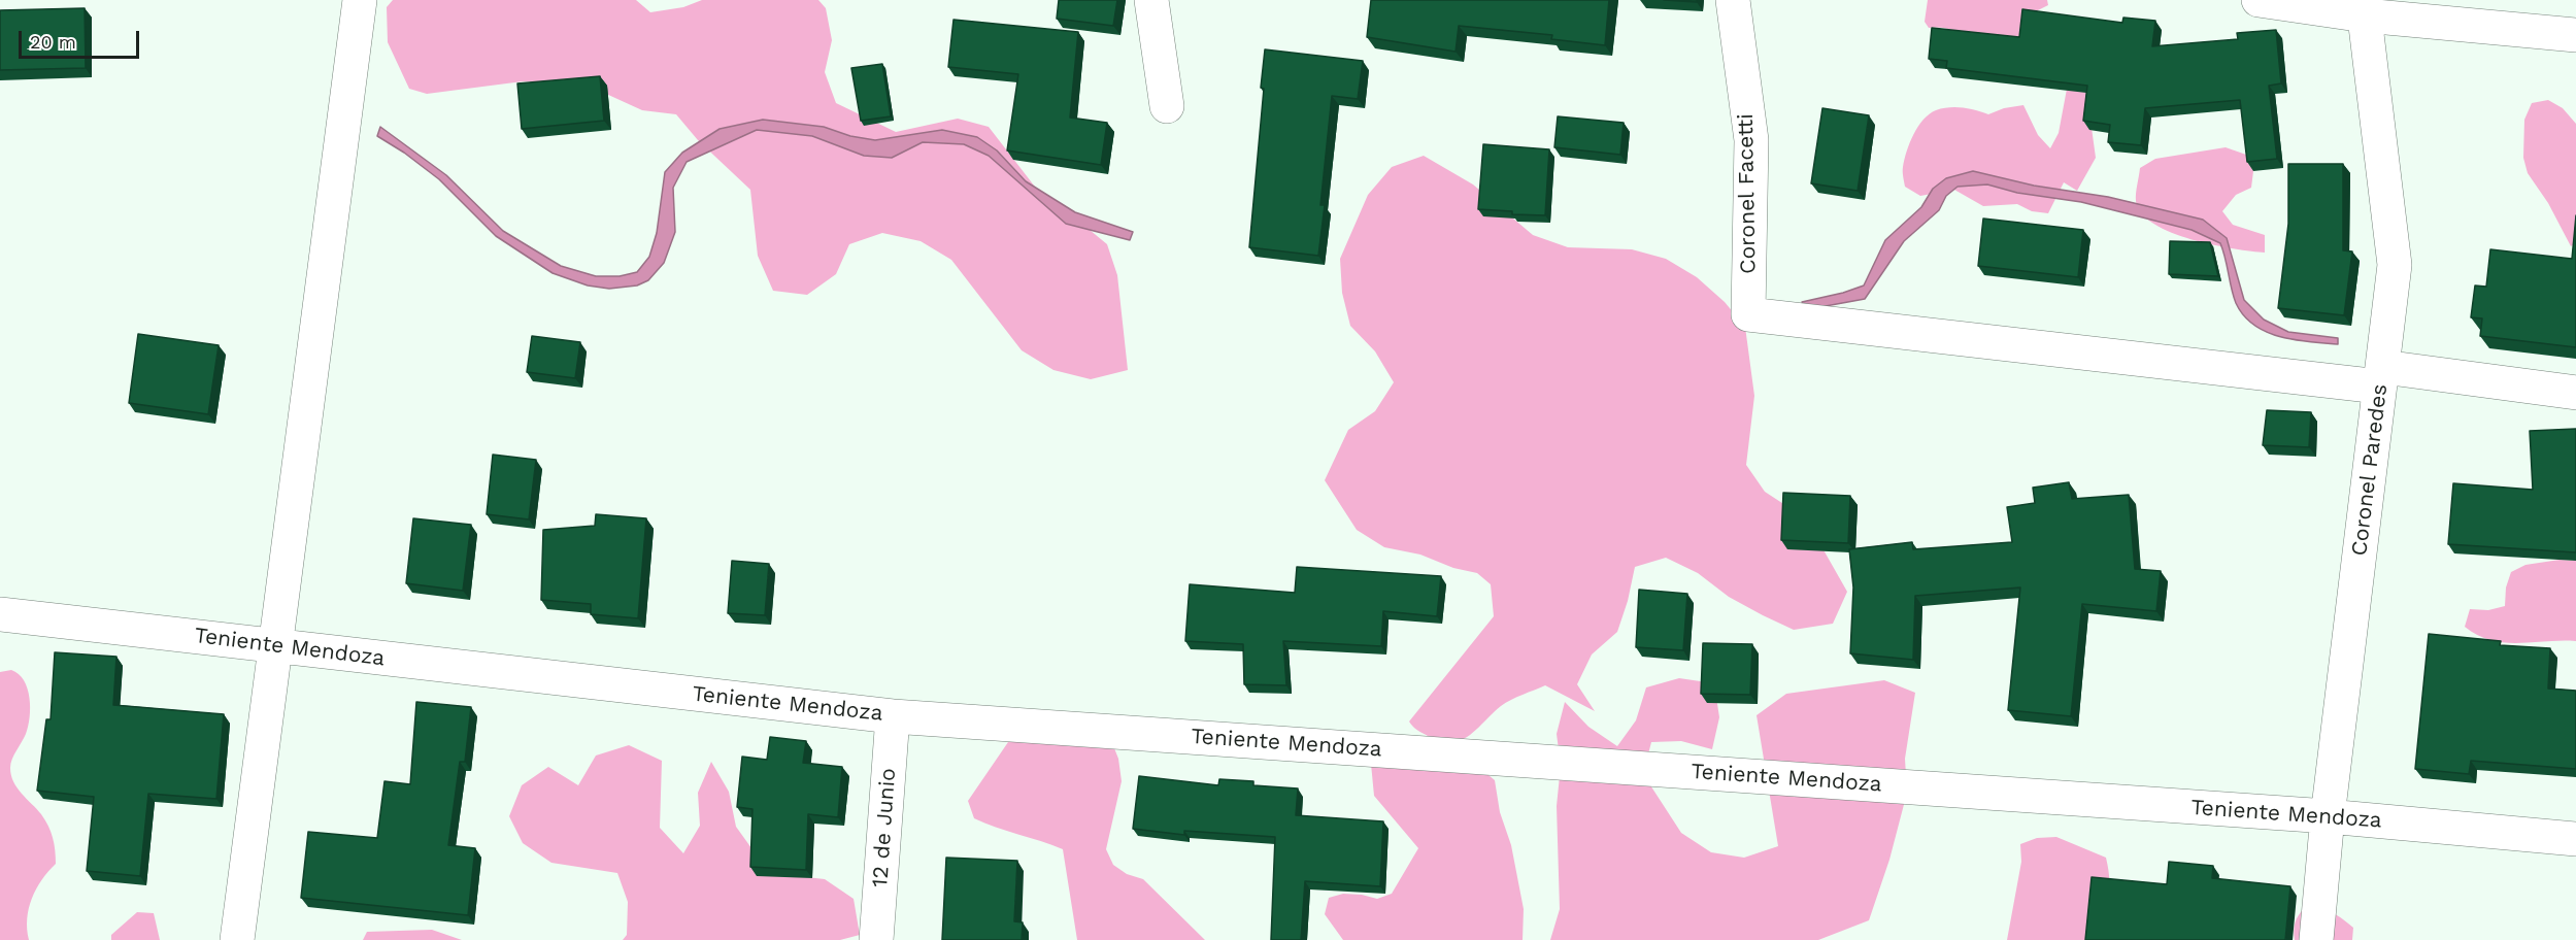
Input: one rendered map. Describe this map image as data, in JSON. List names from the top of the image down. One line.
{"streets":{"street":["Coronel Facetti","Coronel Paredes","Teniente Mendoza","12 de Junio"]},"crossings":[["Coronel Facetti","Coronel Paredes"],["Coronel Paredes","Teniente Mendoza"],["Teniente Mendoza","12 de Junio"]],"scale_bar":"20 m"}
